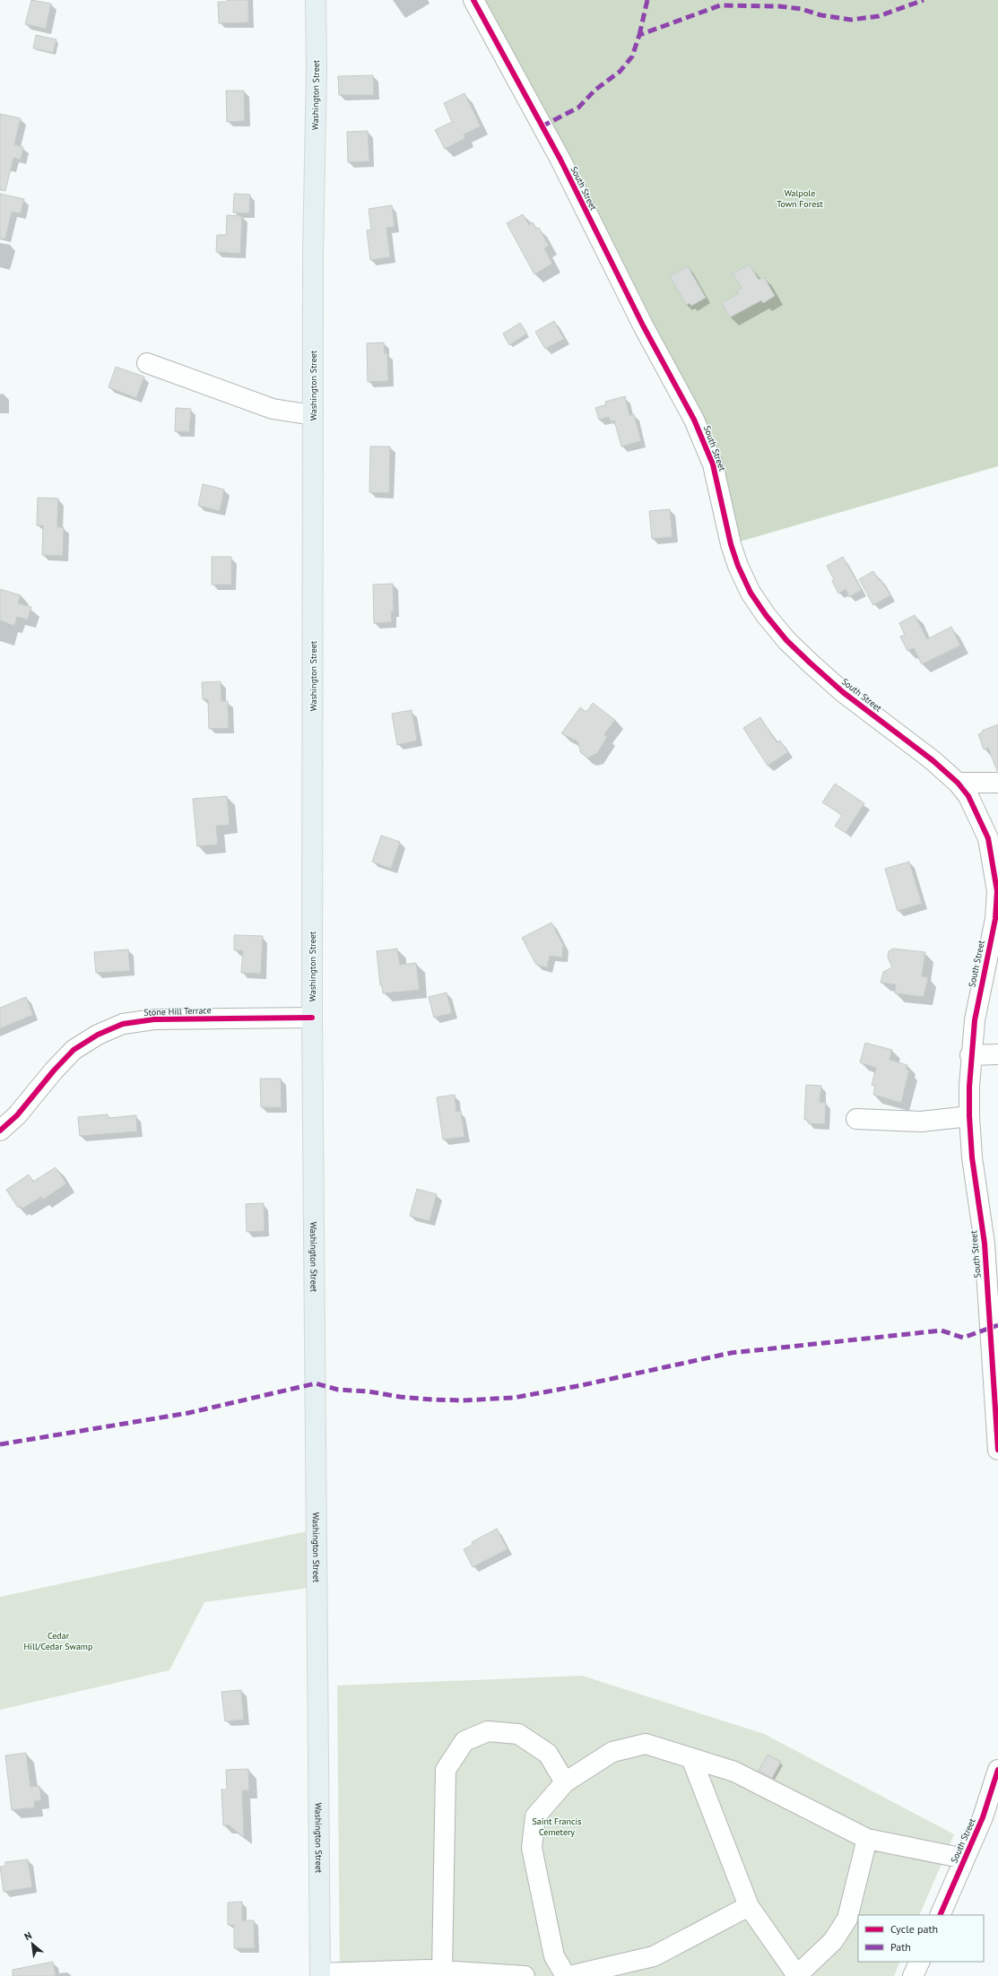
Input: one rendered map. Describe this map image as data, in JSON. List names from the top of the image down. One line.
{"streets":{"main road":["Washington Street"],"street":["South Street","Stone Hill Terrace"]},"crossings":[["Washington Street","Stone Hill Terrace"]],"parks":["Walpole Town Forest","Cedar Hill/Cedar Swamp","Saint Francis Cemetery"],"legend":["Cycle path","Path"],"north":"top left"}
